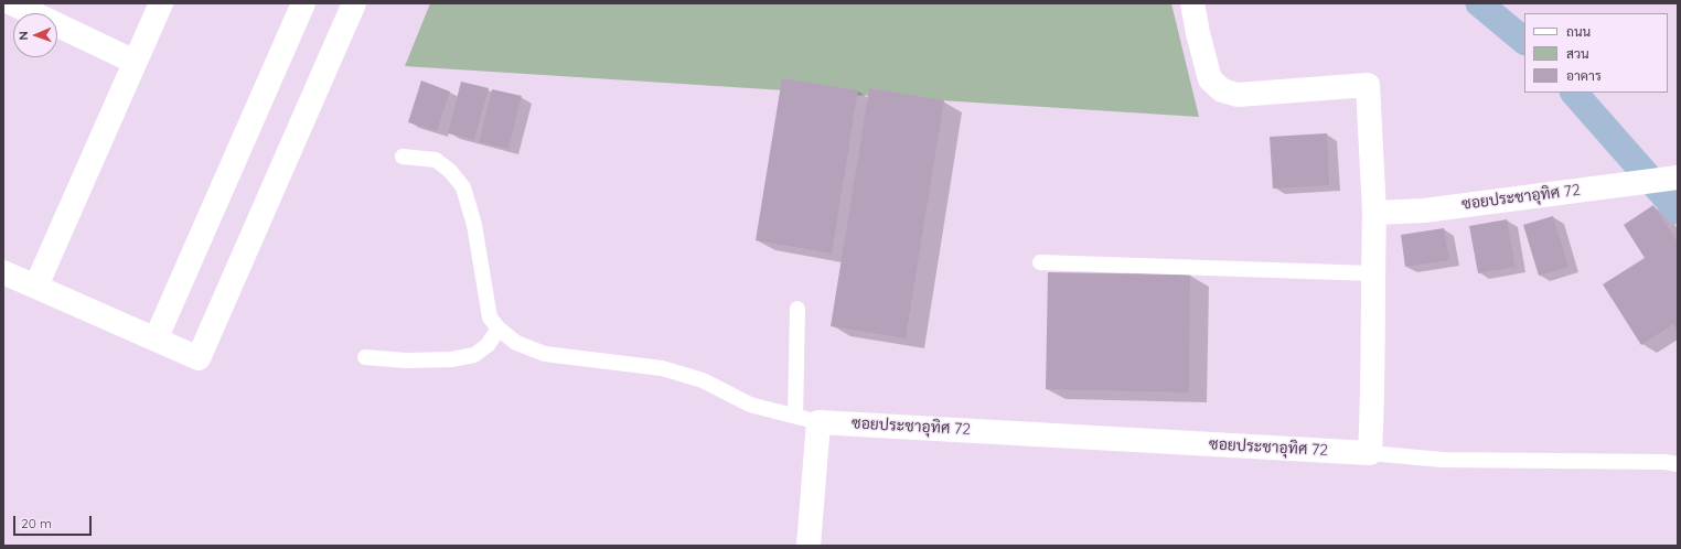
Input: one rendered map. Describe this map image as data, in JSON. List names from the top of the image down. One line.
{"streets":{"street":["ซอยประชาอุทิศ 72"]},"legend":["ถนน","สวน","อาคาร"],"scale_bar":"20 m","north":"left"}
